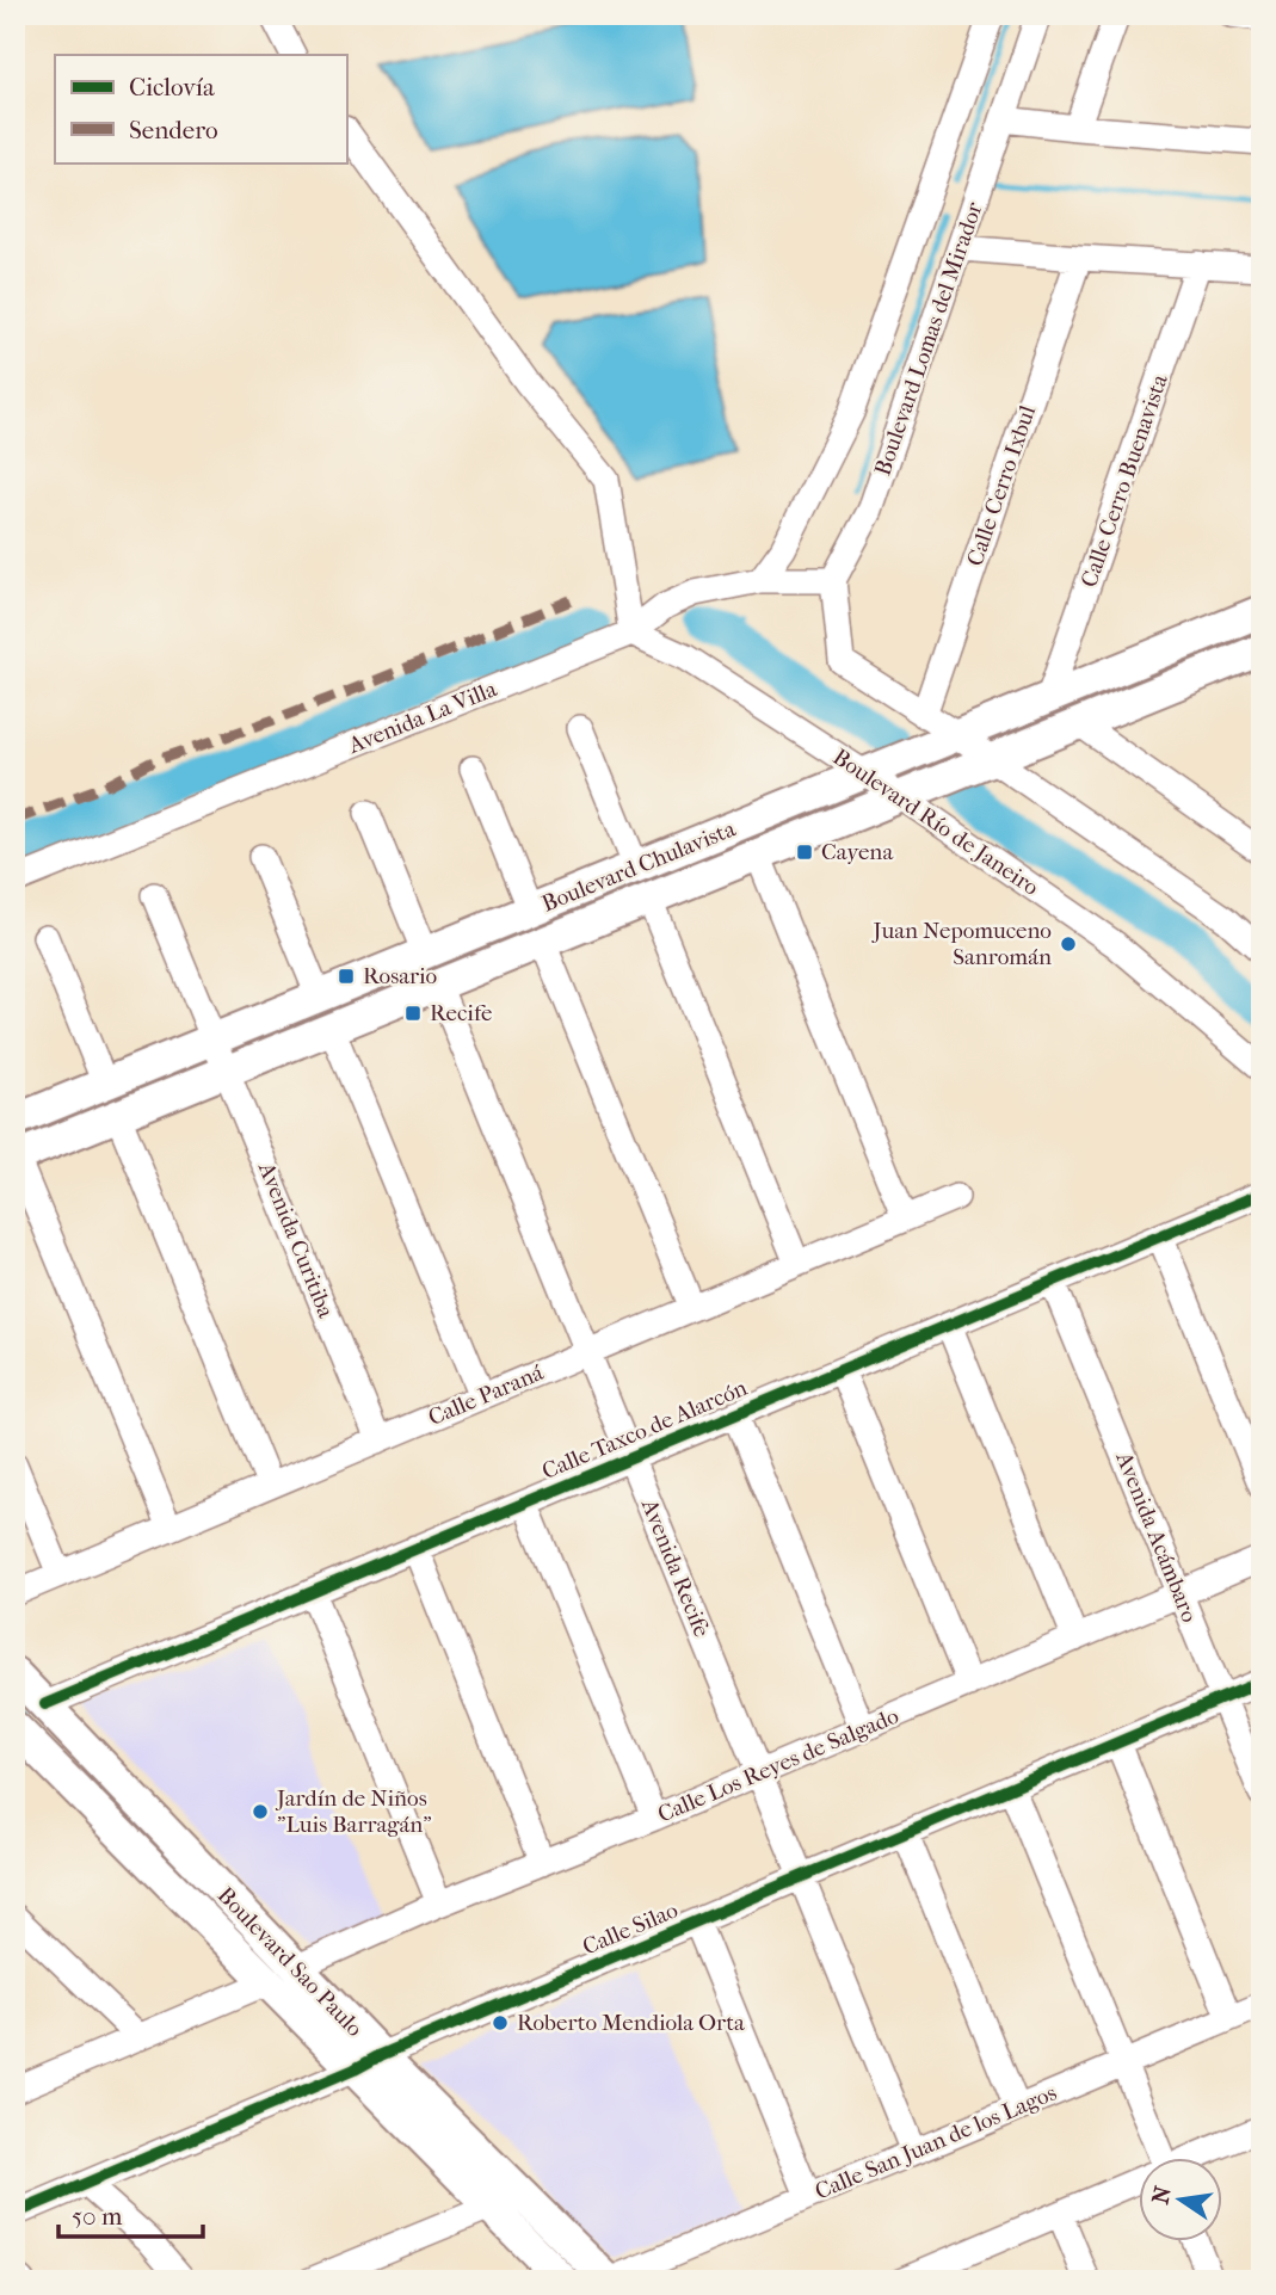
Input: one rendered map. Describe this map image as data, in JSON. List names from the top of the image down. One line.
{"streets":{"main road":["Boulevard Chulavista","Boulevard Sao Paulo"],"street":["Boulevard Lomas del Mirador","Calle Cerro Buenavista","Calle Cerro Ixbul","Avenida La Villa","Boulevard Río de Janeiro","Avenida Curitiba","Calle Paraná","Calle Taxco de Alarcón","Avenida Acámbaro","Avenida Recife","Calle Los Reyes de Salgado","Calle Silao","Calle San Juan de los Lagos"]},"crossings":[["Boulevard Lomas del Mirador","Avenida La Villa"],["Calle Cerro Buenavista","Boulevard Chulavista"],["Avenida La Villa","Boulevard Río de Janeiro"],["Boulevard Río de Janeiro","Boulevard Chulavista"],["Boulevard Chulavista","Avenida Curitiba"],["Boulevard Chulavista","Avenida Recife"],["Avenida Curitiba","Calle Paraná"],["Calle Paraná","Avenida Recife"],["Calle Taxco de Alarcón","Avenida Acámbaro"],["Calle Taxco de Alarcón","Avenida Recife"],["Calle Taxco de Alarcón","Boulevard Sao Paulo"],["Avenida Acámbaro","Calle Los Reyes de Salgado"],["Avenida Acámbaro","Calle Silao"],["Avenida Recife","Calle Los Reyes de Salgado"],["Avenida Recife","Calle Silao"],["Avenida Recife","Calle San Juan de los Lagos"],["Calle Los Reyes de Salgado","Boulevard Sao Paulo"],["Calle Silao","Boulevard Sao Paulo"],["Boulevard Sao Paulo","Calle San Juan de los Lagos"]],"places":{"transit":["Cayena","Rosario","Recife"],"other":["Juan Nepomuceno Sanromán","Jardín de Niños \"Luis Barragán\"","Roberto Mendiola Orta"]},"legend":["Ciclovía","Sendero"],"scale_bar":"50 m","north":"left"}
